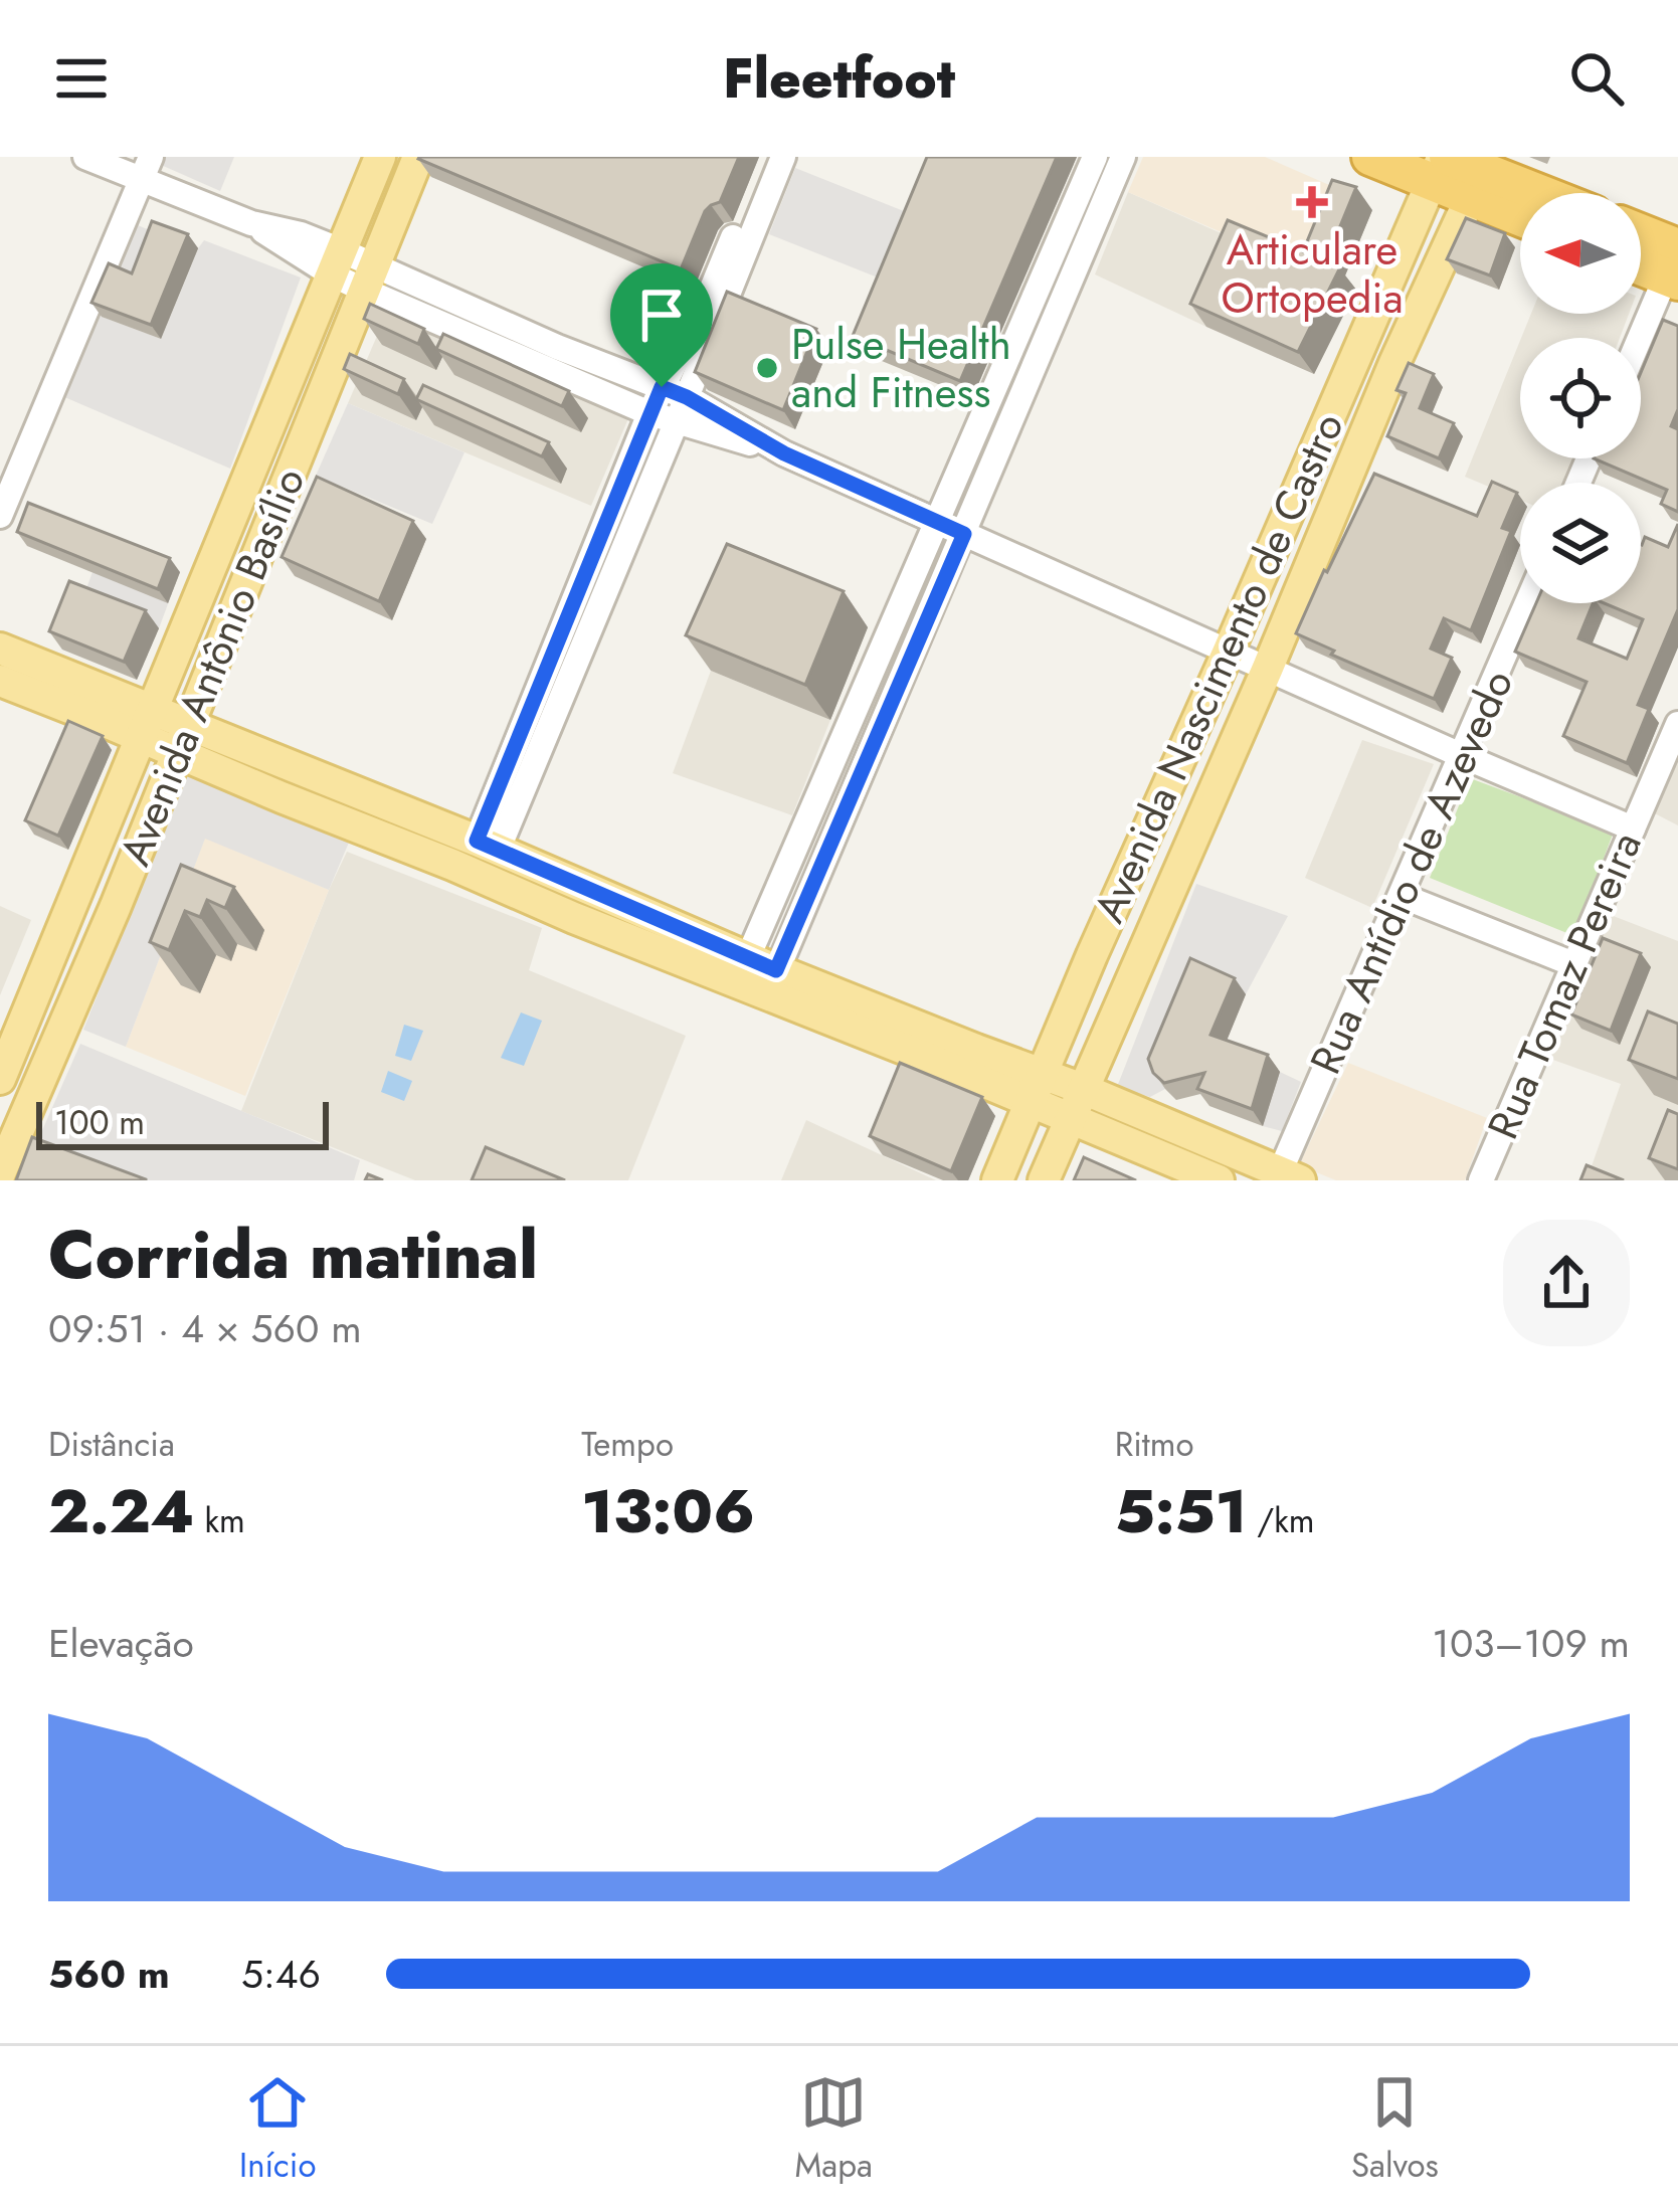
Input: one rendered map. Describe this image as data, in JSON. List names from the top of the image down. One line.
{"streets":{"main road":["Avenida Antônio Basílio","Avenida Nascimento de Castro"],"street":["Rua Antídio de Azevedo","Rua Tomaz Pereira"]},"places":{"health":["Articulare Ortopedia"],"other":["Pulse Health and Fitness"]},"scale_bar":"100 m","north":"left","page":{"header":"Fleetfoot","scale":"100 m","heading":["Corrida matinal","09:51 · 4 × 560 m"],"stats":[["Distância","2.24 km"],["Tempo","13:06"],["Ritmo","5:51 /km"]],"chart":["Elevação","103–109 m"],"list":[{"name":"560 m","note":"5:46"}],"tabs":["Início","Mapa","Salvos"]}}
